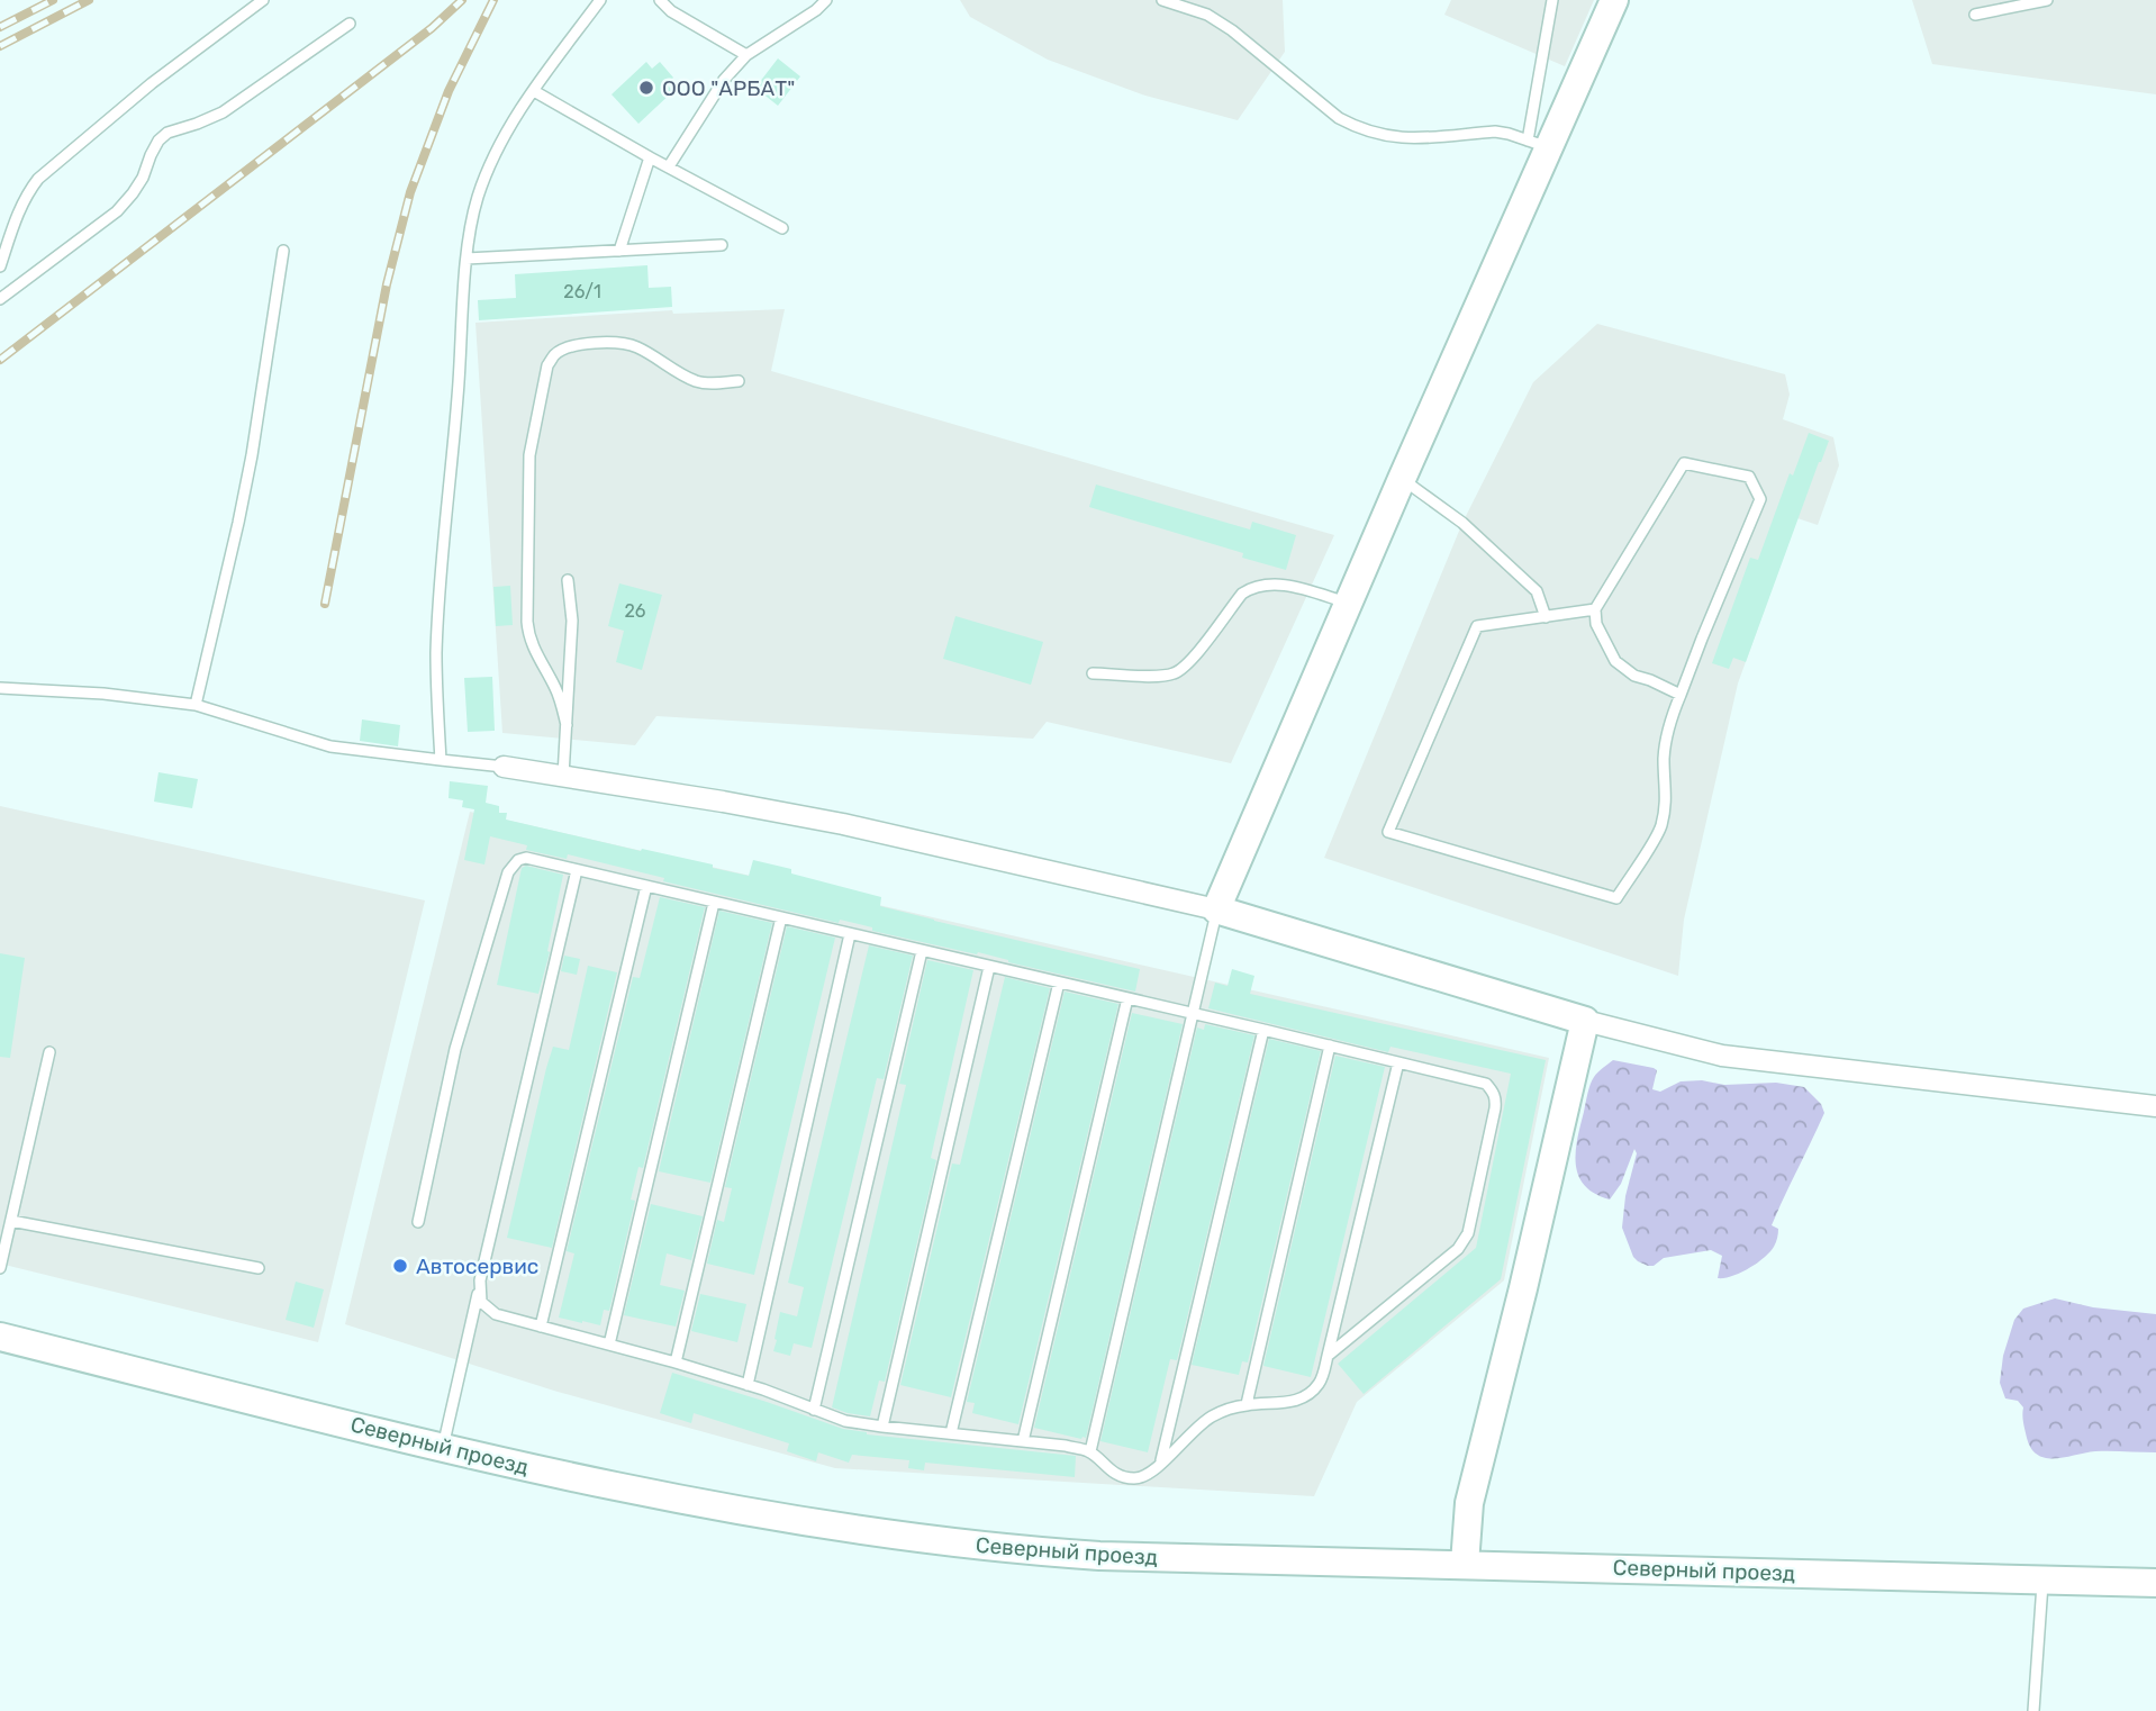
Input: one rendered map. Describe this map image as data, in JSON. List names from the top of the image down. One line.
{"streets":{"street":["Северный проезд"]},"places":["ООО \"АРБАТ\"","Автосервис"],"house_numbers":["26/1","26"]}
